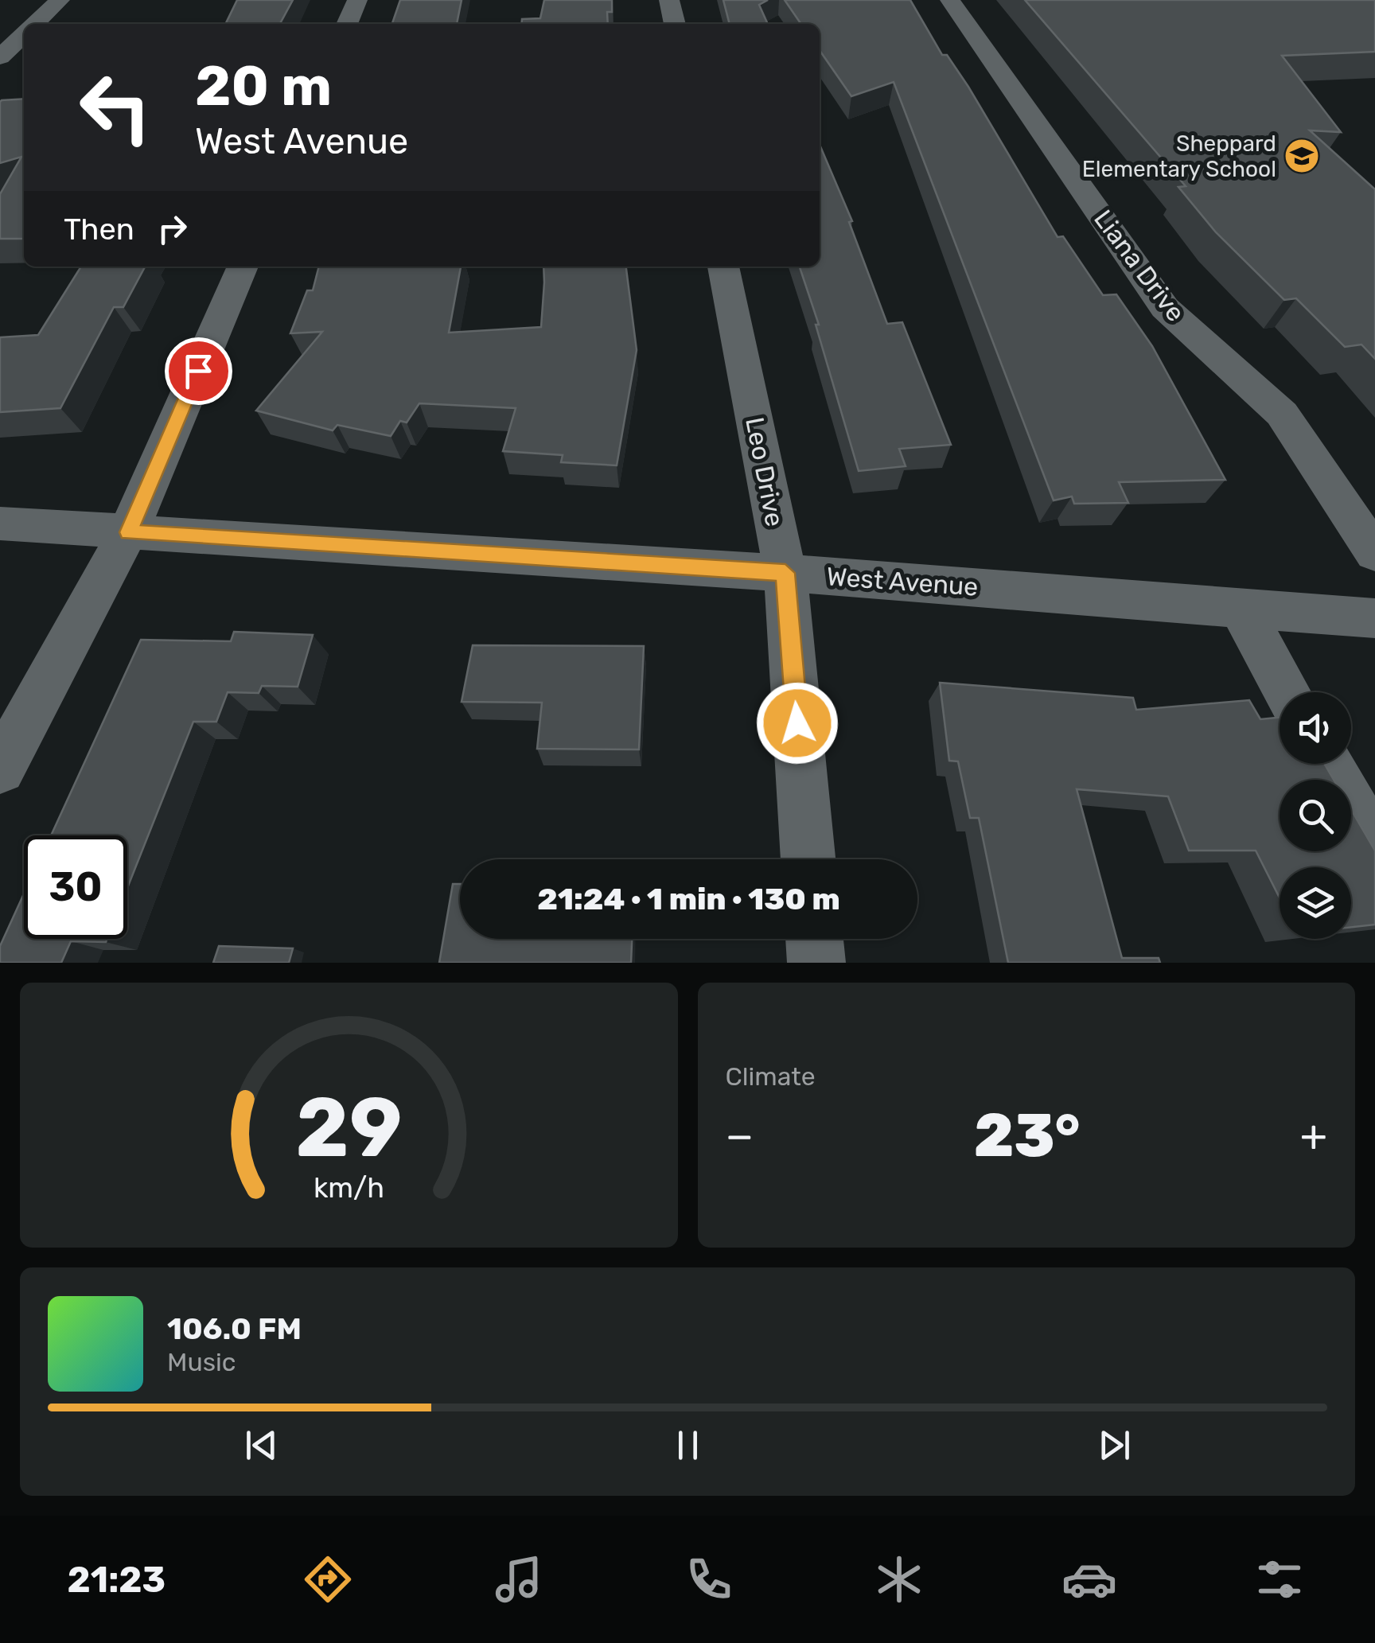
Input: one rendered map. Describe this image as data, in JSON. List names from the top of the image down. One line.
{"streets":{"street":["Liana Drive","Leo Drive","West Avenue"]},"crossings":[["Leo Drive","West Avenue"]],"places":{"school or university":["Sheppard Elementary School"]},"page":{"turn":["20 m","West Avenue"],"then":"Then","limit":"30","trip":"21:24 · 1 min · 130 m","tile":"Climate","heat":["−","23°","+"],"song":["106.0 FM","Music"],"tabs":"21:23","gauge":["29","km/h"]}}
